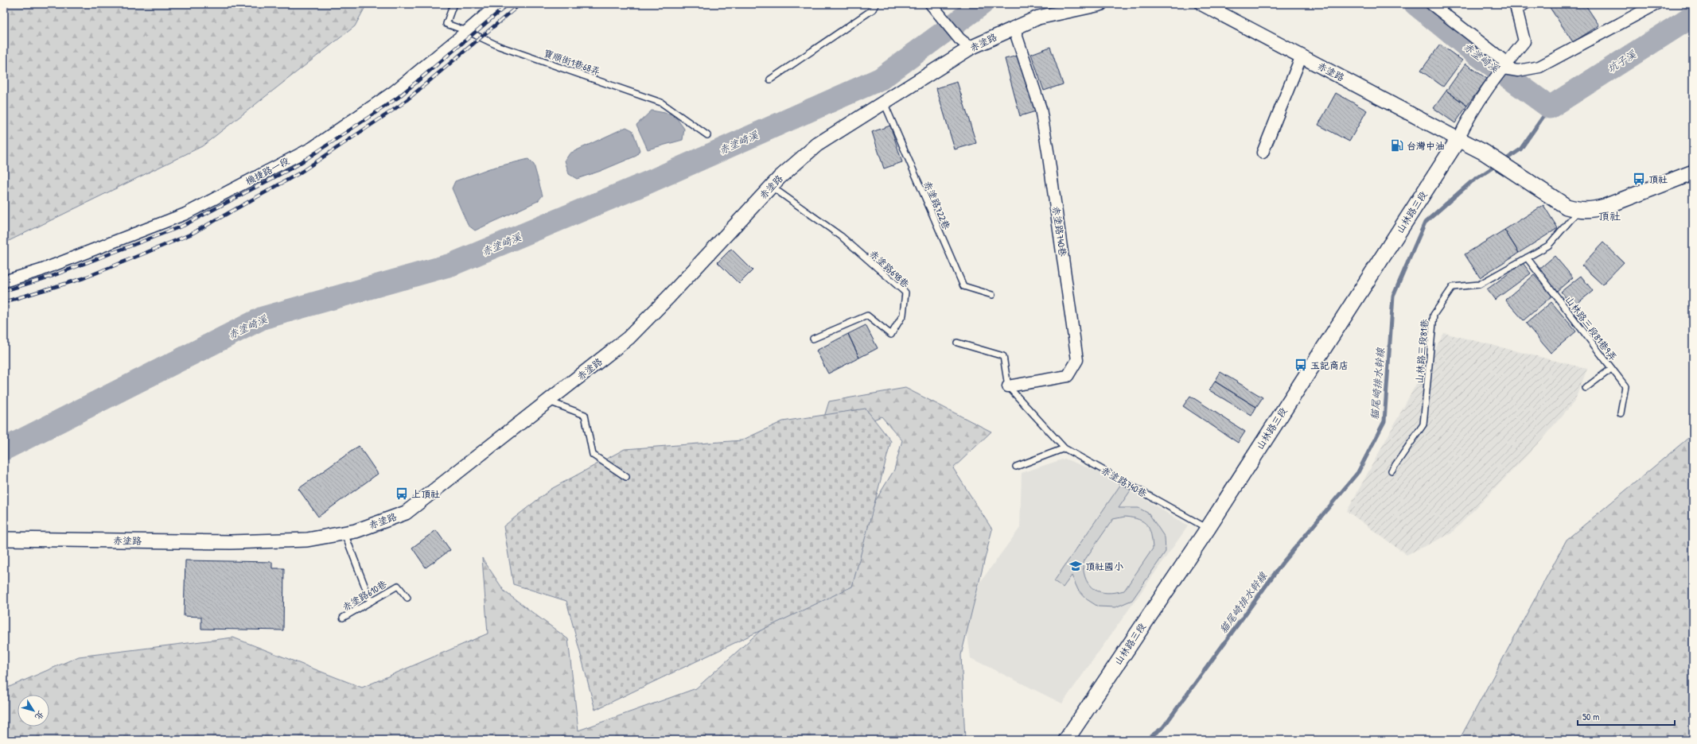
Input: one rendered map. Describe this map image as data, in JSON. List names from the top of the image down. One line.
{"streets":{"main road":["山林路三段"],"street":["赤塗路","機捷路一段","赤塗路740巷"],"lane":["寶順街1巷68弄","赤塗路722巷","赤塗路698巷","山林路三段81巷9弄","山林路三段81巷","赤塗路610巷"]},"crossings":[["赤塗路","赤塗路722巷"],["赤塗路","山林路三段"],["赤塗路","赤塗路740巷"],["赤塗路","赤塗路698巷"],["寶順街1巷68弄","機捷路一段"],["山林路三段","赤塗路740巷"],["山林路三段81巷9弄","山林路三段81巷"]],"districts":["頂社"],"water":["赤塗崎溪","坑子溪","貓尾崎排水幹線"],"places":{"fuel station":["台灣中油"],"bus stop":["頂社","玉記商店","上頂社"],"school or university":["頂社國小"]},"scale_bar":"50 m","north":"bottom right"}
